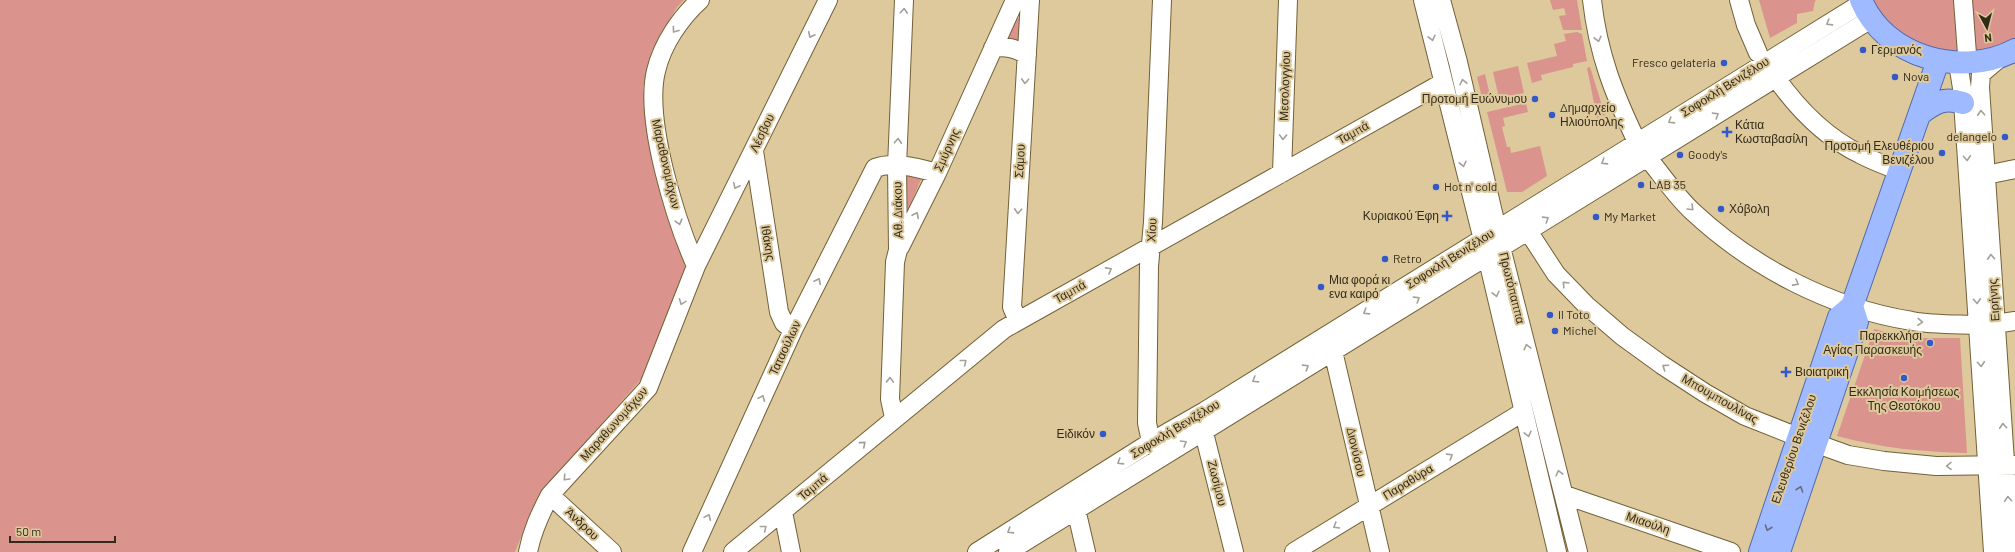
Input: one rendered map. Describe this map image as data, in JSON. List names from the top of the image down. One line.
{"streets":{"main road":["Ελευθερίου Βενιζέλου"],"street":["Μεσολογγίου","Σοφοκλή Βενιζέλου","Λέσβου","Ταμπά","Σμύρνης","Σάμου","Μαραθονομάχων","Αθ. Διάκου","Χίου","Ιθάκης","Πρωτόπαππα","Ειρήνης","Ταταούλων","Μπουμπουλίνας","Μαραθωνομάχων","Διονύσου","Παραθύρα","Ζωσίμου","Μιαούλη","Άνδρου"]},"crossings":[["Μεσολογγίου","Ταμπά"],["Σοφοκλή Βενιζέλου","Χίου"],["Σοφοκλή Βενιζέλου","Πρωτόπαππα"],["Σοφοκλή Βενιζέλου","Μπουμπουλίνας"],["Σοφοκλή Βενιζέλου","Διονύσου"],["Σοφοκλή Βενιζέλου","Ζωσίμου"],["Λέσβου","Μαραθονομάχων"],["Λέσβου","Ιθάκης"],["Λέσβου","Μαραθωνομάχων"],["Ταμπά","Σάμου"],["Ταμπά","Αθ. Διάκου"],["Ταμπά","Χίου"],["Ταμπά","Πρωτόπαππα"],["Σμύρνης","Αθ. Διάκου"],["Μαραθονομάχων","Μαραθωνομάχων"],["Αθ. Διάκου","Ταταούλων"],["Ιθάκης","Ταταούλων"],["Πρωτόπαππα","Παραθύρα"],["Πρωτόπαππα","Μιαούλη"],["Ειρήνης","Μπουμπουλίνας"],["Ειρήνης","Ελευθερίου Βενιζέλου"],["Μπουμπουλίνας","Ελευθερίου Βενιζέλου"],["Μαραθωνομάχων","Άνδρου"],["Διονύσου","Παραθύρα"]],"one_way":["Μεσολογγίου","Λέσβου","Ταμπά","Σάμου","Μαραθονομάχων","Αθ. Διάκου","Ταταούλων","Μαραθωνομάχων"],"places":{"other":["Γερμανός","Fresco gelateria","Nova","Προτομή Ευώνυμου","Δημαρχείο Ηλιούπολης","delangelo","Προτομή Ελευθέριου Βενιζέλου","Goody's","LAB 35","Hot n' cold","Χόβολη","My Market","Retro","Μια φορά κι ενα καιρό","Il Toto","Michel","Παρεκκλήσι Αγίας Παρασκευής","Εκκλησία Κοιμήσεως Της Θεοτόκου","Ειδικόν"],"health":["Κάτια Κωσταβασίλη","Κυριακού Έφη","Βιοιατρική"]},"scale_bar":"50 m","north":"bottom"}
